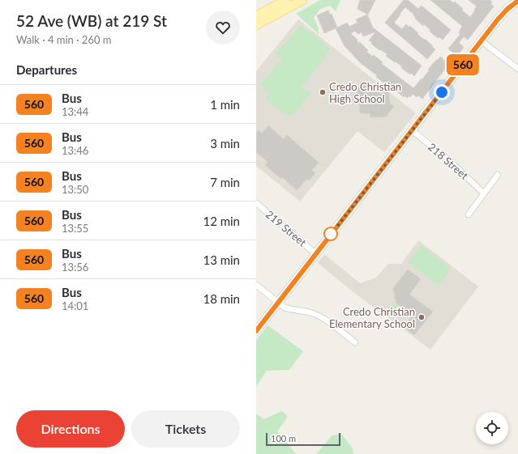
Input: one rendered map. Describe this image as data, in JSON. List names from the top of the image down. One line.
{"streets":{"street":["218 Street","219 Street"]},"places":["Credo Christian High School","Credo Christian Elementary School"],"lines":["bus line 560"],"scale_bar":"100 m","page":{"heading":[["52 Ave (WB) at 219 St","Walk · 4 min · 260 m"],"Departures"],"on_map":"560","list":[{"mark":"560","name":"Bus","note":"13:44","value":"1 min"},{"mark":"560","name":"Bus","note":"13:46","value":"3 min"},{"mark":"560","name":"Bus","note":"13:50","value":"7 min"},{"mark":"560","name":"Bus","note":"13:55","value":"12 min"},{"mark":"560","name":"Bus","note":"13:56","value":"13 min"},{"mark":"560","name":"Bus","note":"14:01","value":"18 min"}],"buttons":["Directions","Tickets"],"scale":"100 m"}}
